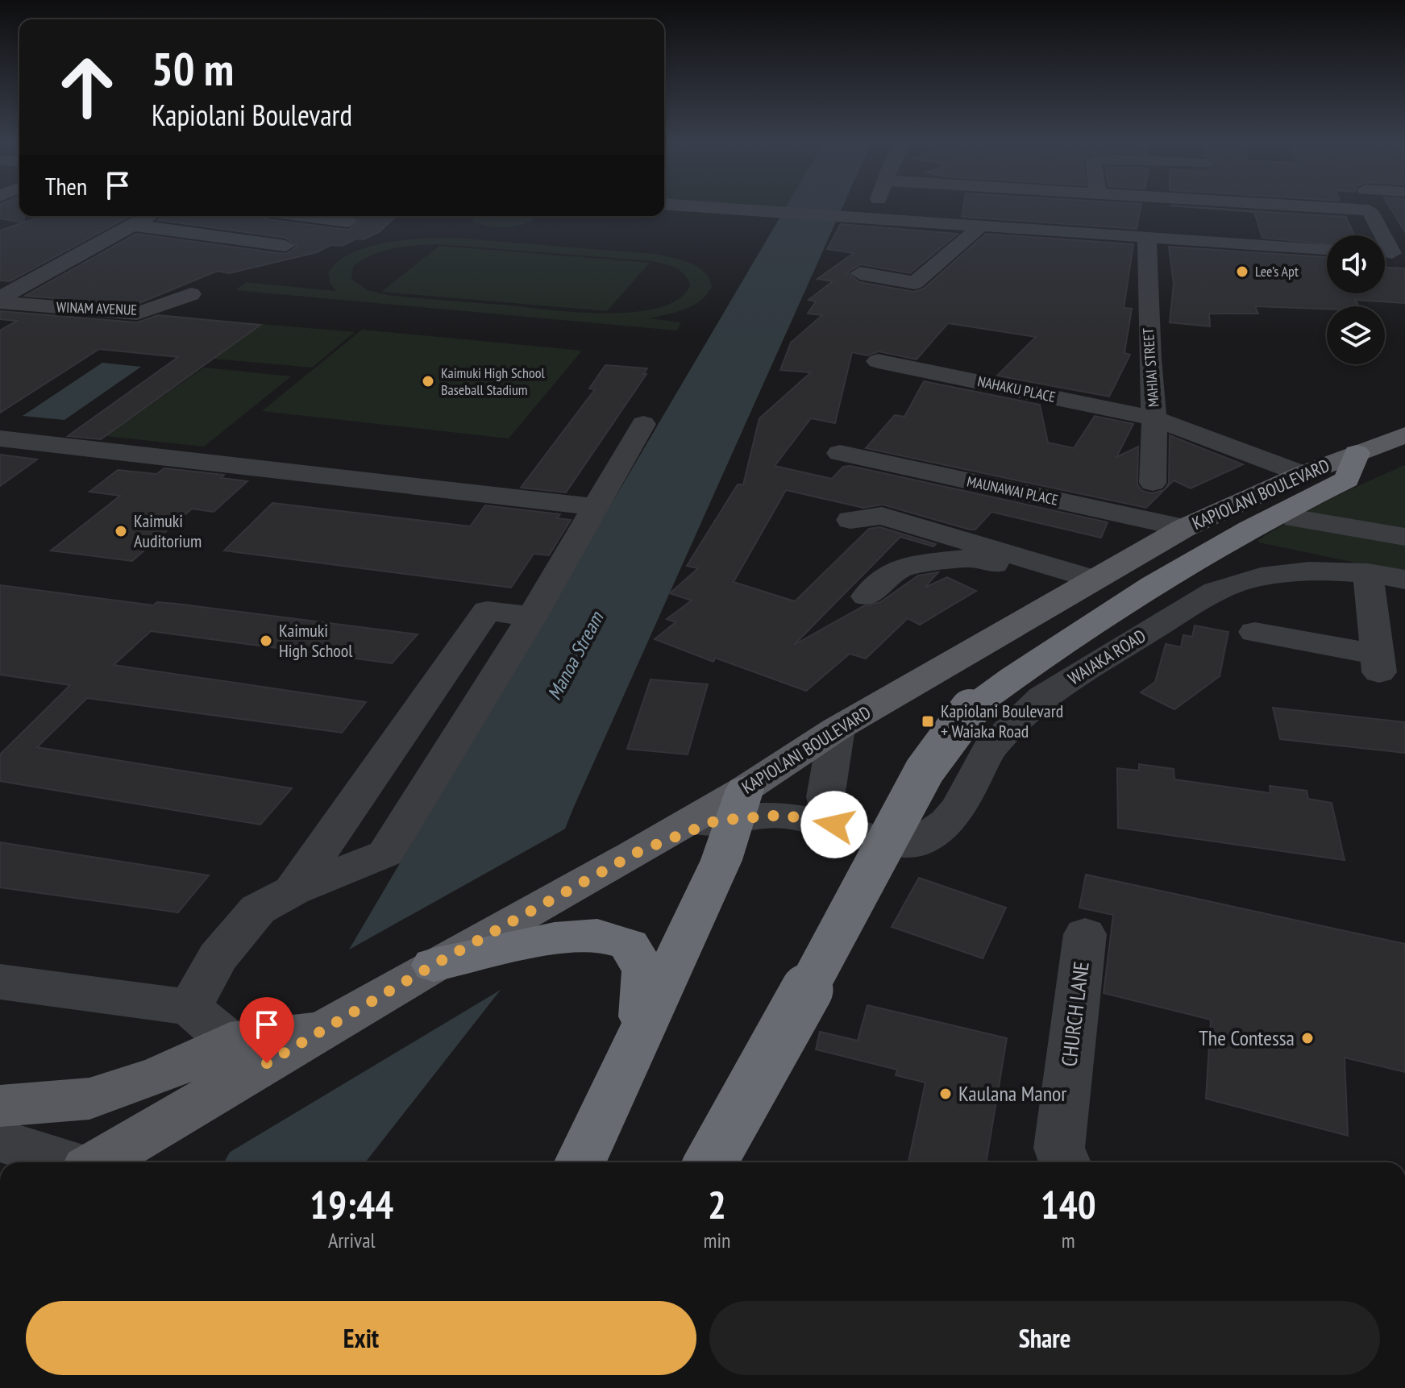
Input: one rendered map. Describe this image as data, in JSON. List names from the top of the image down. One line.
{"streets":{"main road":["KAPIOLANI BOULEVARD"],"street":["WINAM AVENUE","MAHIAI STREET","NAHAKU PLACE","MAUNAWAI PLACE","WAIAKA ROAD","CHURCH LANE"]},"crossings":[["MAHIAI STREET","NAHAKU PLACE"],["MAHIAI STREET","KAPIOLANI BOULEVARD"],["MAUNAWAI PLACE","KAPIOLANI BOULEVARD"],["KAPIOLANI BOULEVARD","WAIAKA ROAD"]],"water":["Manoa Stream"],"places":{"other":["Lee’s Apt","Kaimuki High School Baseball Stadium","Kaimuki Auditorium","Kaimuki High School","The Contessa","Kaulana Manor"],"transit":["Kapiolani Boulevard + Waiaka Road"]},"page":{"turn":["50 m","Kapiolani Boulevard"],"then":"Then","eta":["19:44","Arrival","2","min","140","m"],"buttons":["Exit","Share"]}}
